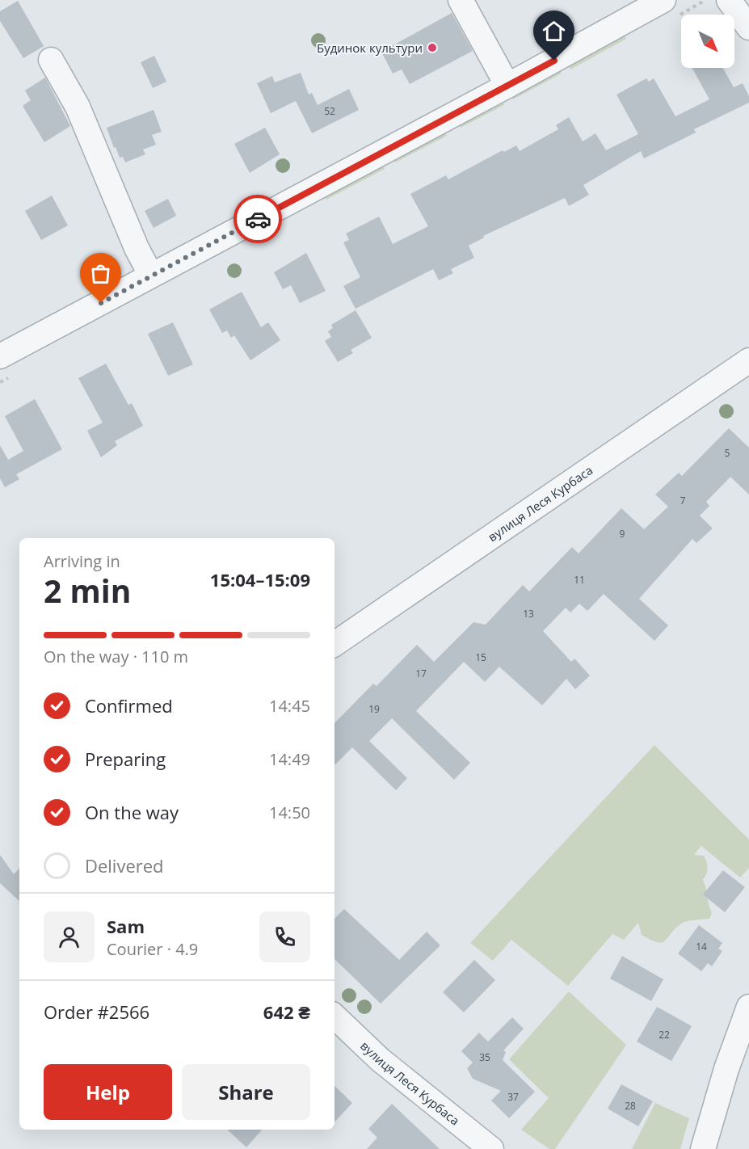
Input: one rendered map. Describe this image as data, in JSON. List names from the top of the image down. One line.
{"streets":{"street":["вулиця Леся Курбаса"]},"places":["Будинок культури"],"house_numbers":["52","5","7","9","11","13","15","17","19","14","22","35","37","28"],"north":"bottom right","page":{"heading":["2 min","Arriving in","15:04–15:09"],"panel":["Sam","Courier · 4.9","Order #2566","642 ₴"],"bar":"On the way · 110 m","list":[["Confirmed","14:45"],["Preparing","14:49"],["On the way","14:50"],"Delivered"],"buttons":["Help","Share"]}}
